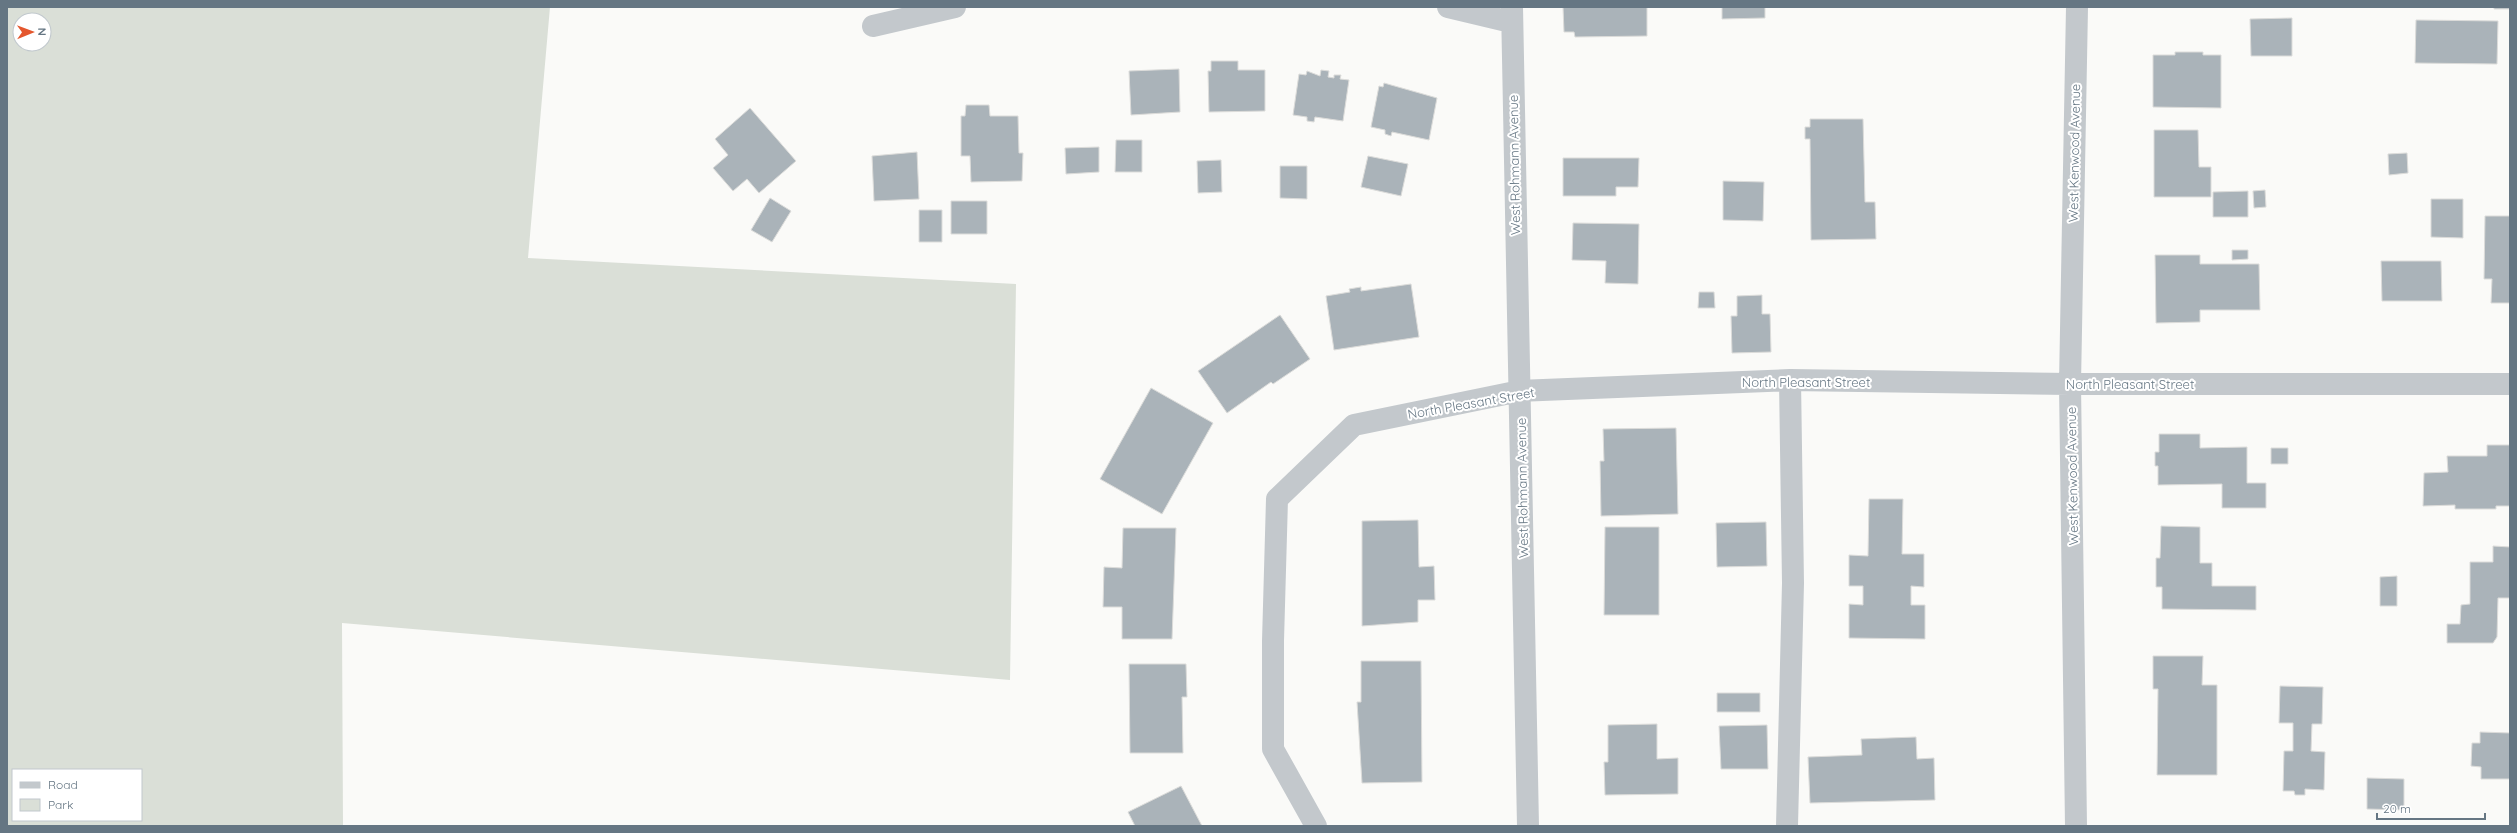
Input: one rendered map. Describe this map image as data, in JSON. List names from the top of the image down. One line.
{"streets":{"street":["West Kenwood Avenue","West Rohmann Avenue","North Pleasant Street"]},"crossings":[["West Kenwood Avenue","North Pleasant Street"],["West Rohmann Avenue","North Pleasant Street"]],"legend":["Road","Park"],"scale_bar":"20 m","north":"right"}
